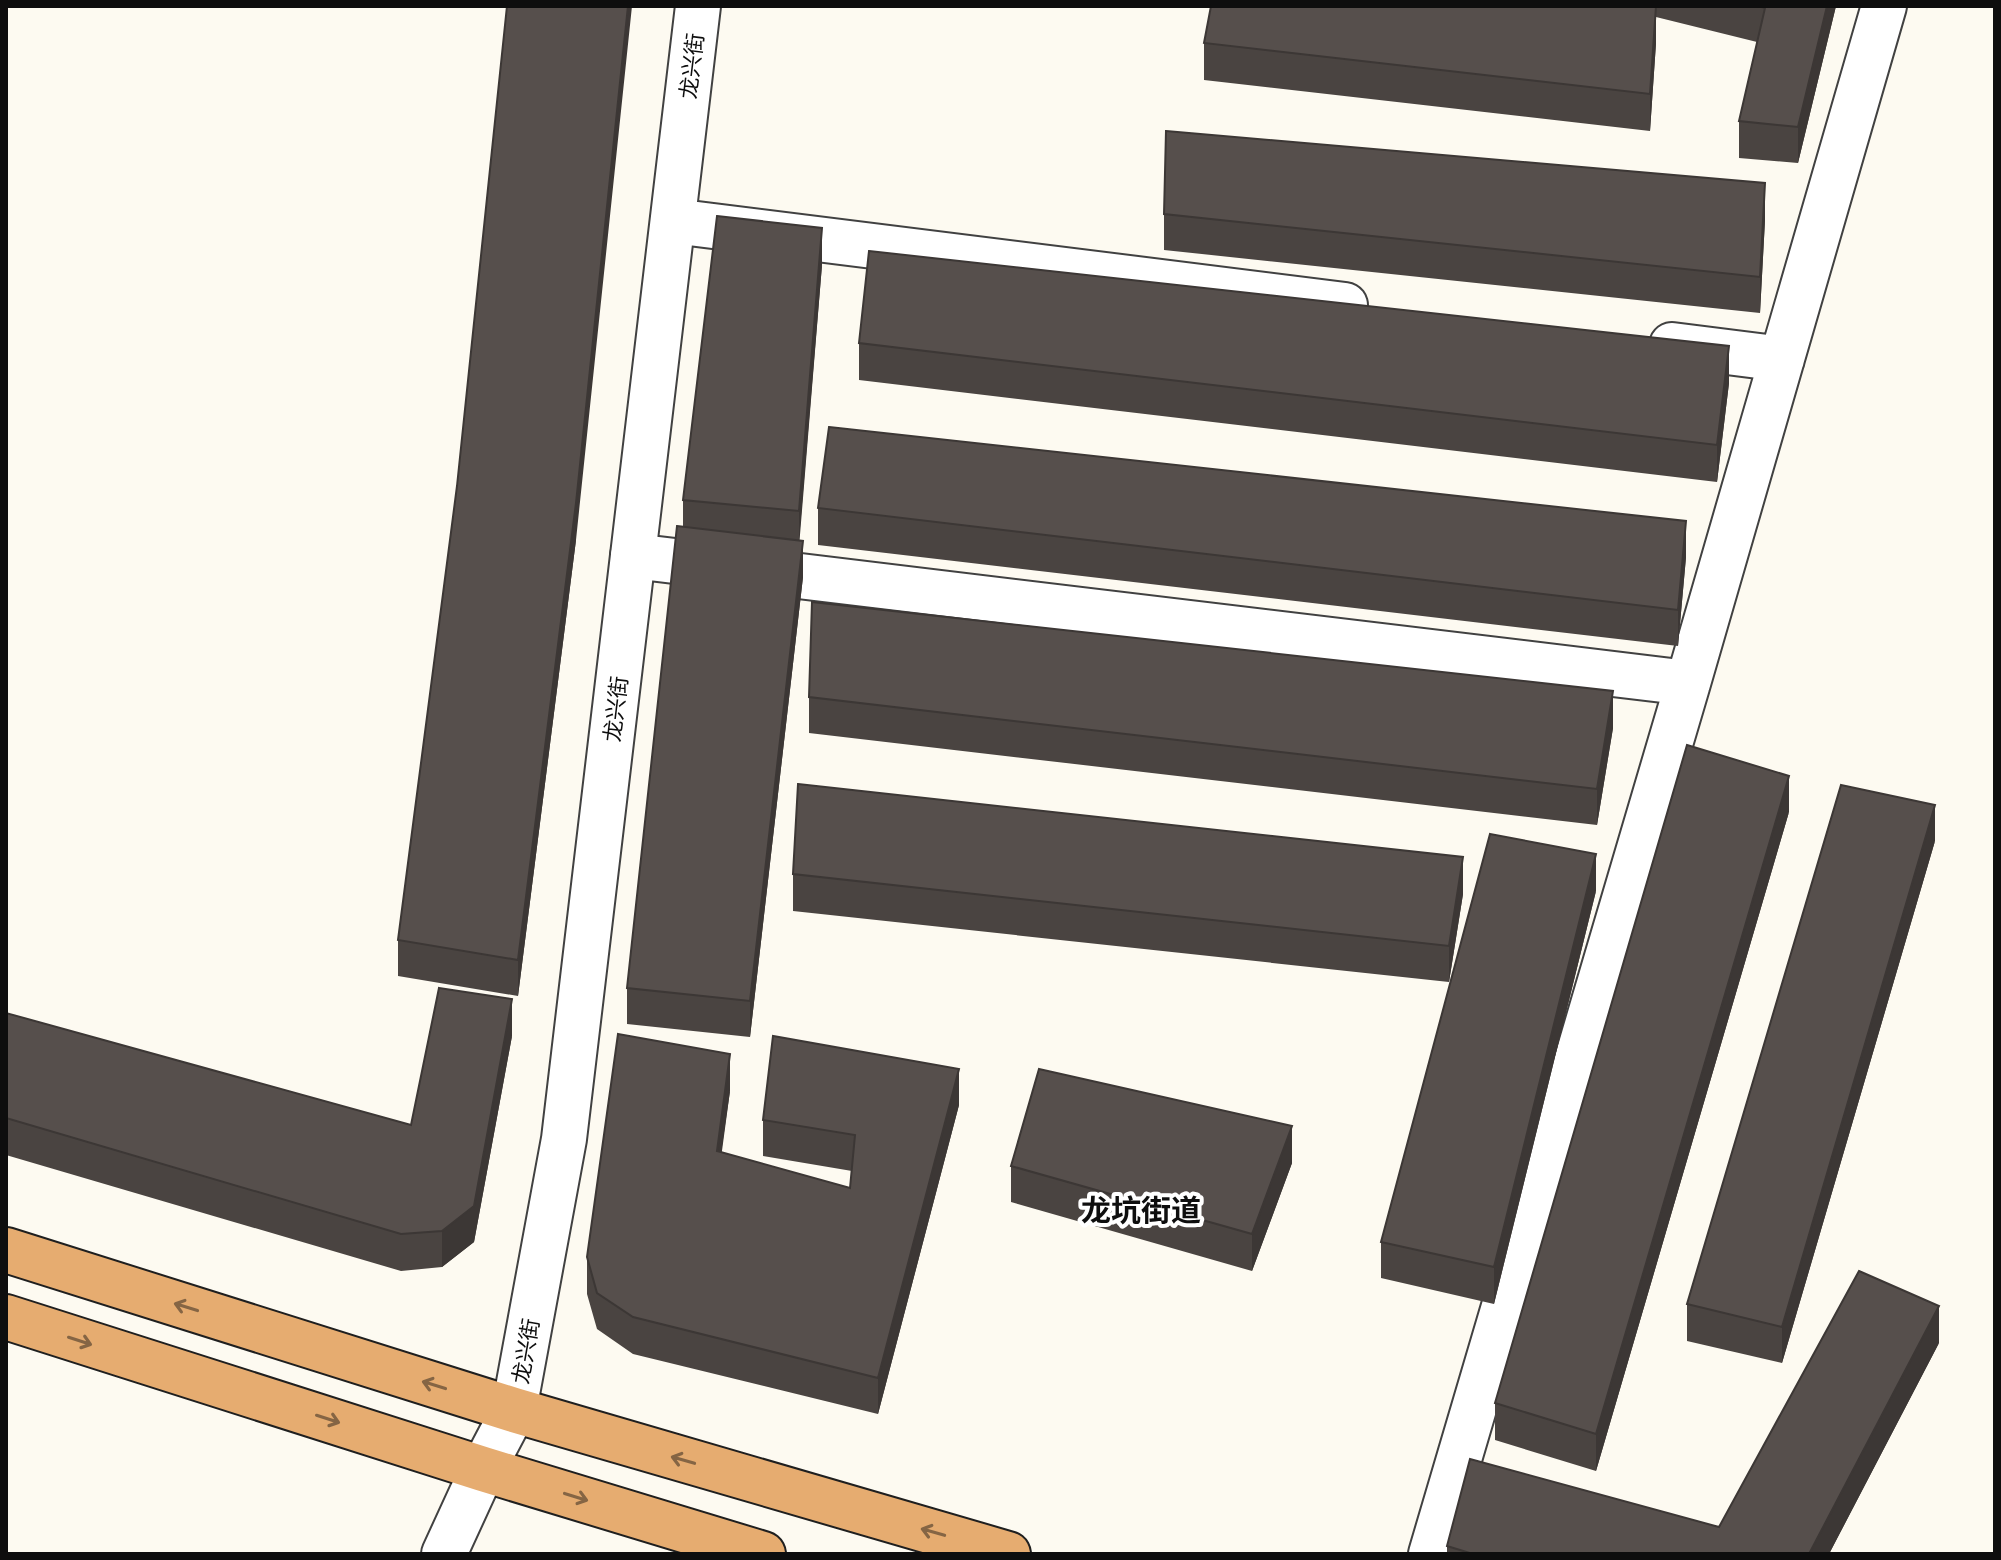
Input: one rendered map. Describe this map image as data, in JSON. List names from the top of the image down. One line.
{"streets":{"street":["龙兴街"]},"districts":["龙坑街道"]}
